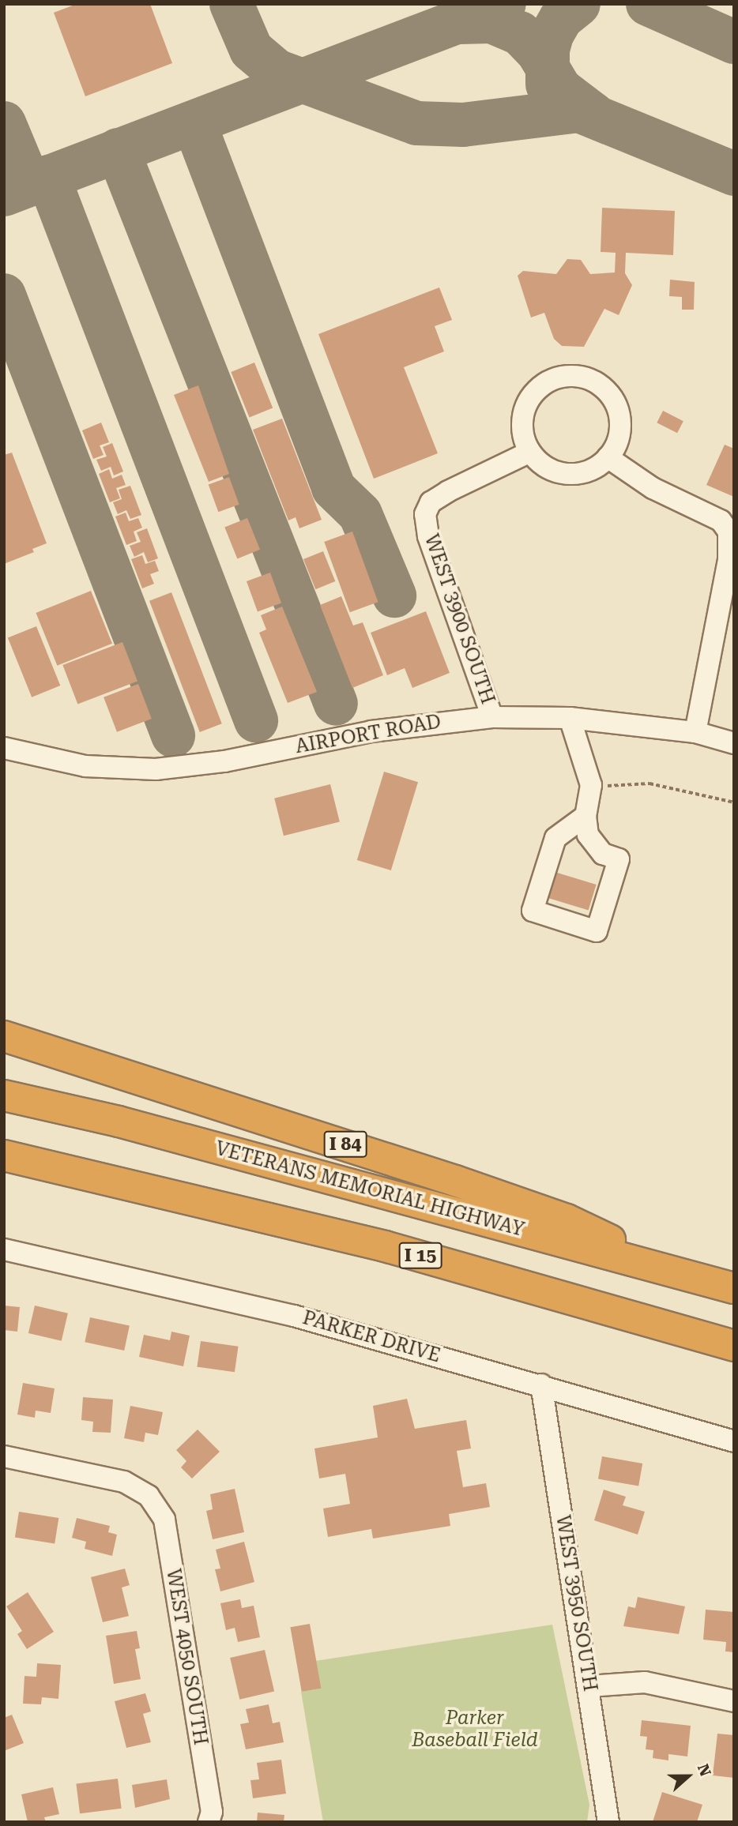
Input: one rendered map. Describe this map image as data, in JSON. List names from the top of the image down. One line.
{"streets":{"highway":["I 84","VETERANS MEMORIAL HIGHWAY","I 15"],"street":["WEST 3900 SOUTH","AIRPORT ROAD","PARKER DRIVE","WEST 3950 SOUTH","WEST 4050 SOUTH"]},"crossings":[["WEST 3900 SOUTH","AIRPORT ROAD"],["I 84","VETERANS MEMORIAL HIGHWAY"],["PARKER DRIVE","WEST 3950 SOUTH"]],"parks":["Parker Baseball Field"],"north":"right"}
